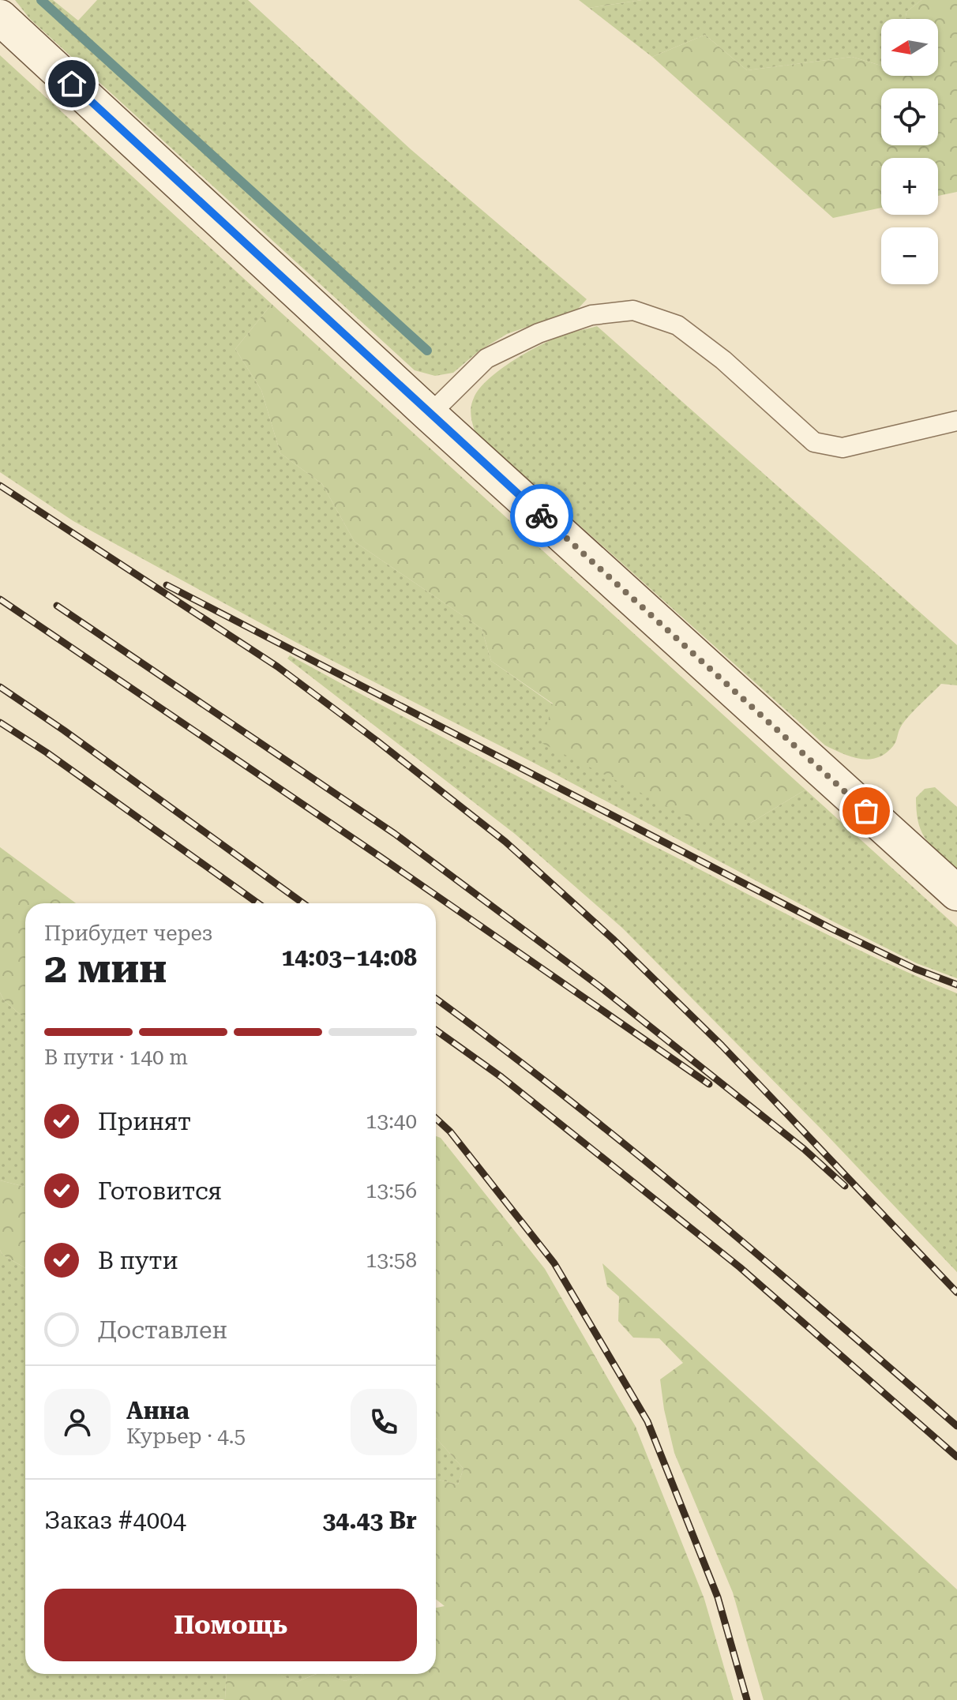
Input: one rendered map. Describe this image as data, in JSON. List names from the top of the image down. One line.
{"north":"left","page":{"map_buttons":["+","−"],"heading":["2 мин","Прибудет через","14:03–14:08"],"panel":["Анна","Курьер · 4.5","Заказ #4004","34.43 Br"],"bar":"В пути · 140 m","list":[["Принят","13:40"],["Готовится","13:56"],["В пути","13:58"],"Доставлен"],"buttons":"Помощь"}}
